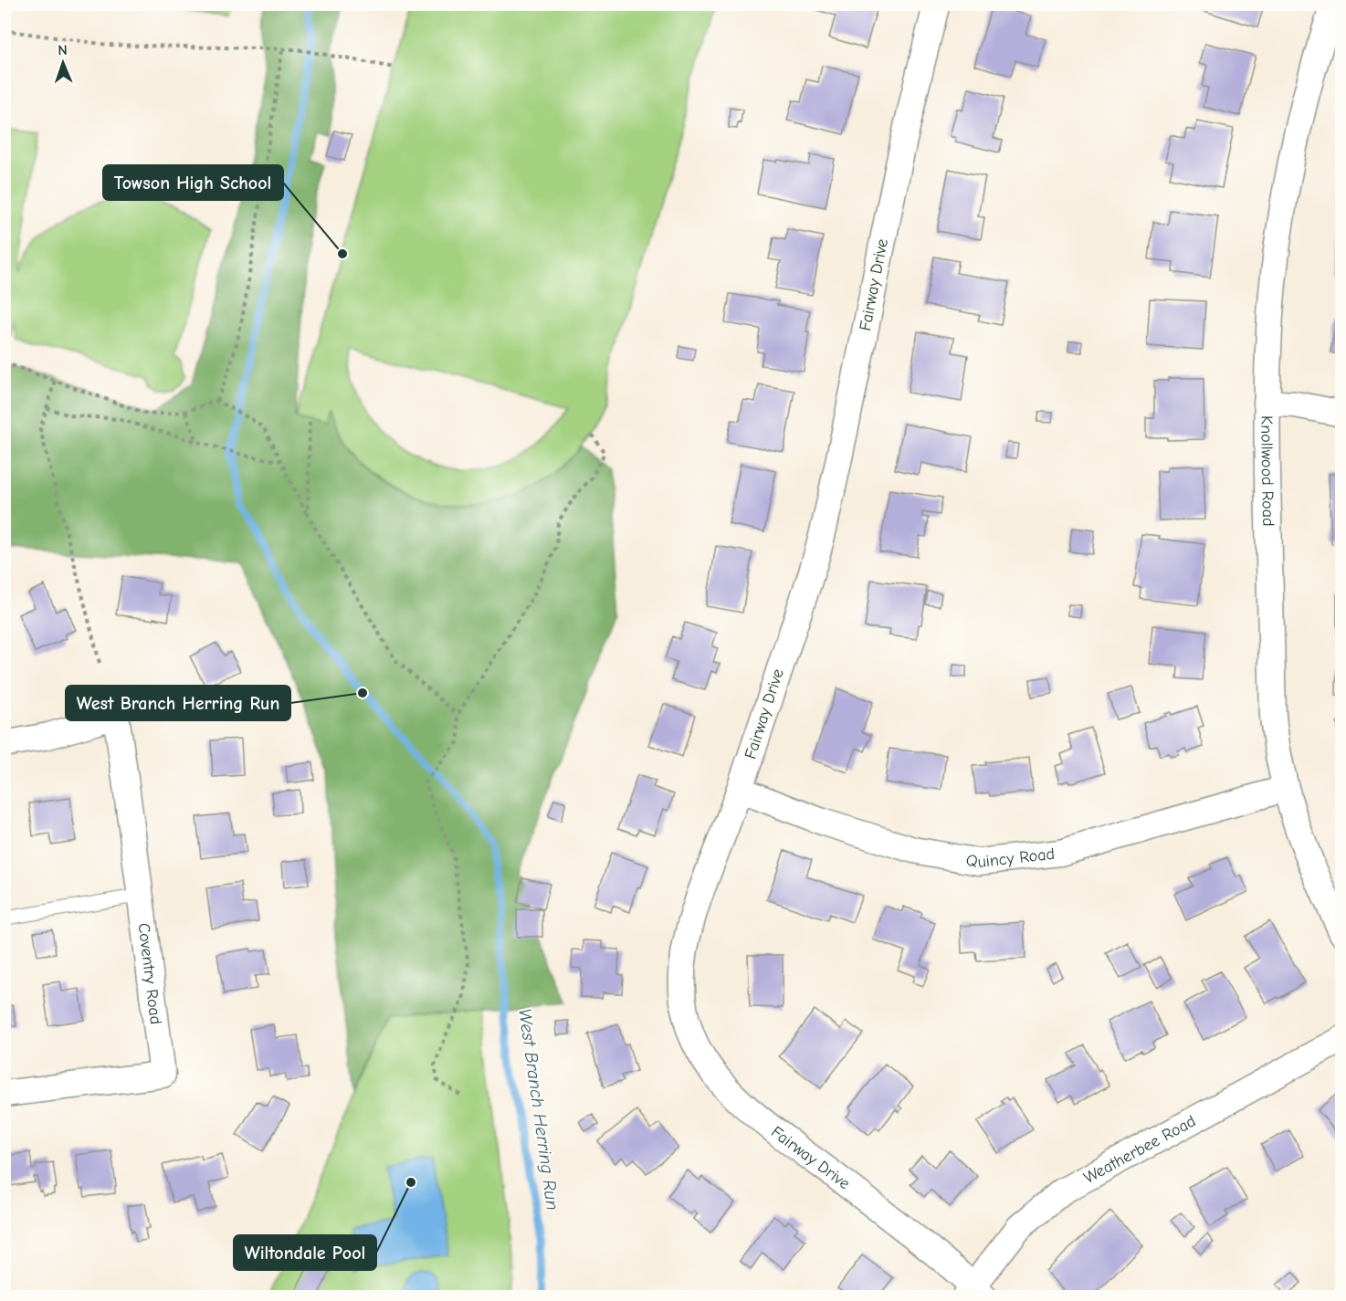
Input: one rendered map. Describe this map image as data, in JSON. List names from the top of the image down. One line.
{"streets":{"street":["Fairway Drive","Knollwood Road","Quincy Road","Coventry Road","Weatherbee Road"]},"crossings":[["Fairway Drive","Quincy Road"],["Fairway Drive","Weatherbee Road"],["Knollwood Road","Quincy Road"]],"water":["West Branch Herring Run"],"places":["Towson High School","West Branch Herring Run","Wiltondale Pool"],"north":"top"}
